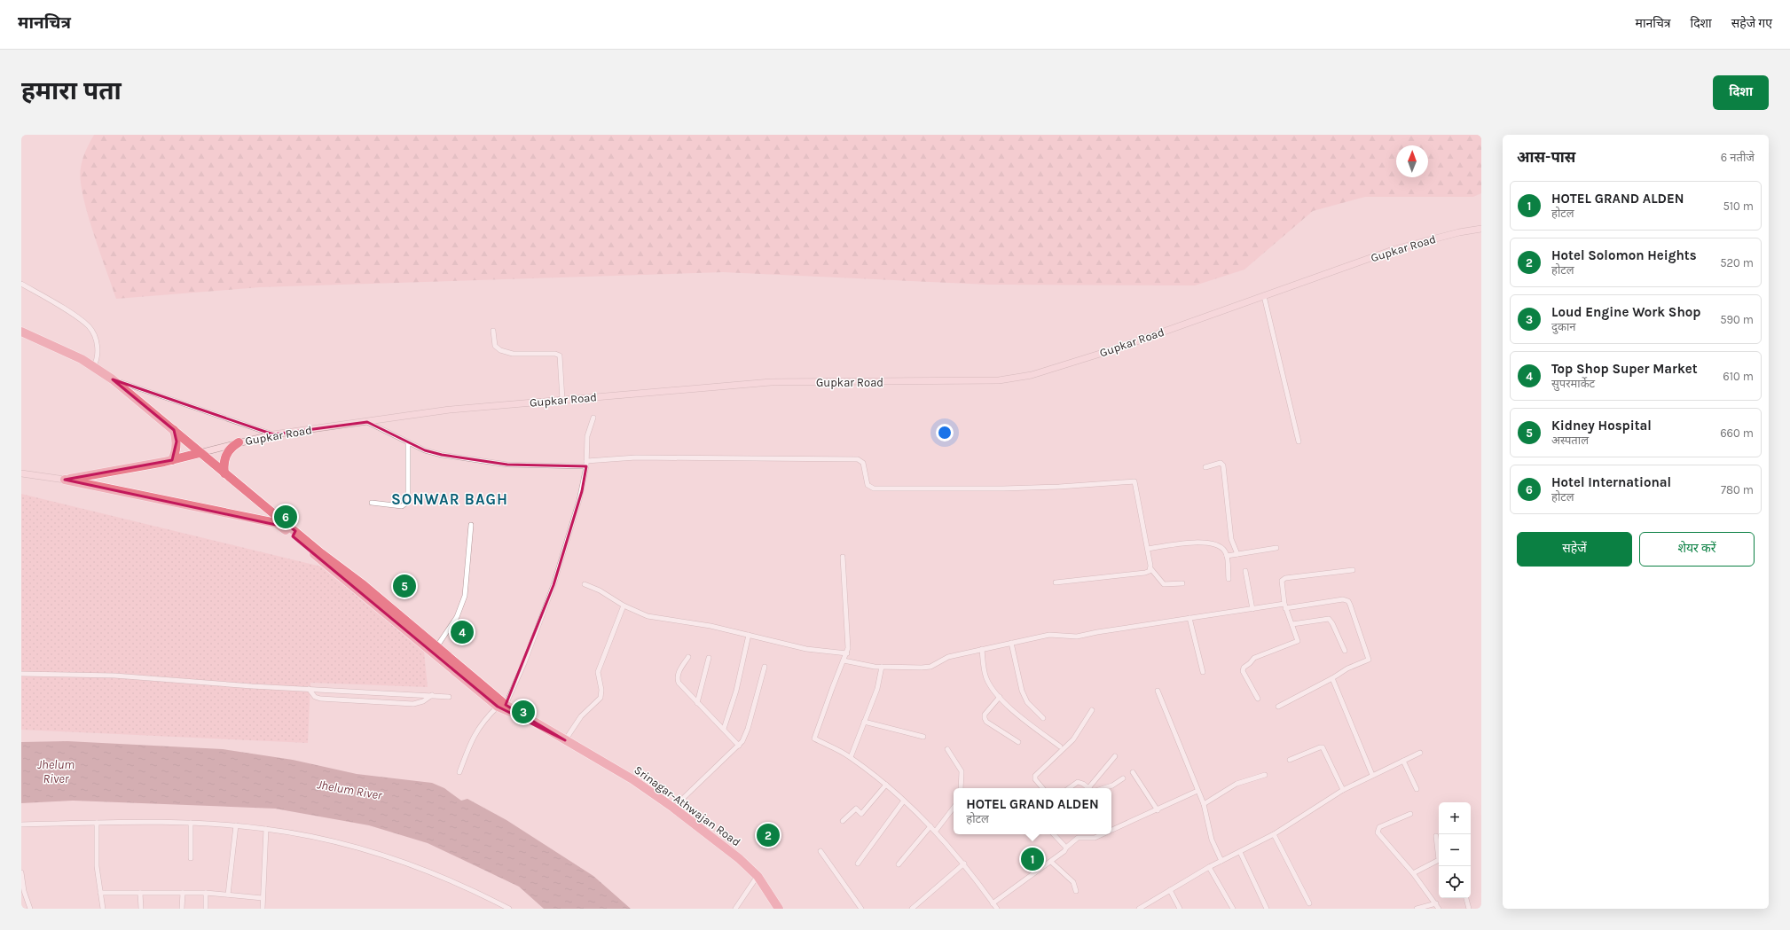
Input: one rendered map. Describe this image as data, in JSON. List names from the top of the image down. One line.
{"streets":{"highway":["Srinagar-Athwajan Road"],"main road":["Gupkar Road"]},"crossings":[["Gupkar Road","Srinagar-Athwajan Road"]],"districts":["SONWAR BAGH"],"water":["Jhelum River"],"north":"top","page":{"header":"मानचित्र","nav":["मानचित्र","दिशा","सहेजे गए"],"buttons":["दिशा",["सहेजें","शेयर करें"]],"title":"हमारा पता","heading":["आस-पास","6 नतीजे"],"list":[{"mark":"1","name":"HOTEL GRAND ALDEN","note":"होटल","value":"510 m"},{"mark":"2","name":"Hotel Solomon Heights","note":"होटल","value":"520 m"},{"mark":"3","name":"Loud Engine Work Shop","note":"दुकान","value":"590 m"},{"mark":"4","name":"Top Shop Super Market","note":"सुपरमार्केट","value":"610 m"},{"mark":"5","name":"Kidney Hospital","note":"अस्पताल","value":"660 m"},{"mark":"6","name":"Hotel International","note":"होटल","value":"780 m"}],"pins":["6","5","4","3","2","1"],"popup":["HOTEL GRAND ALDEN","होटल"],"map_buttons":["+","−"]}}
